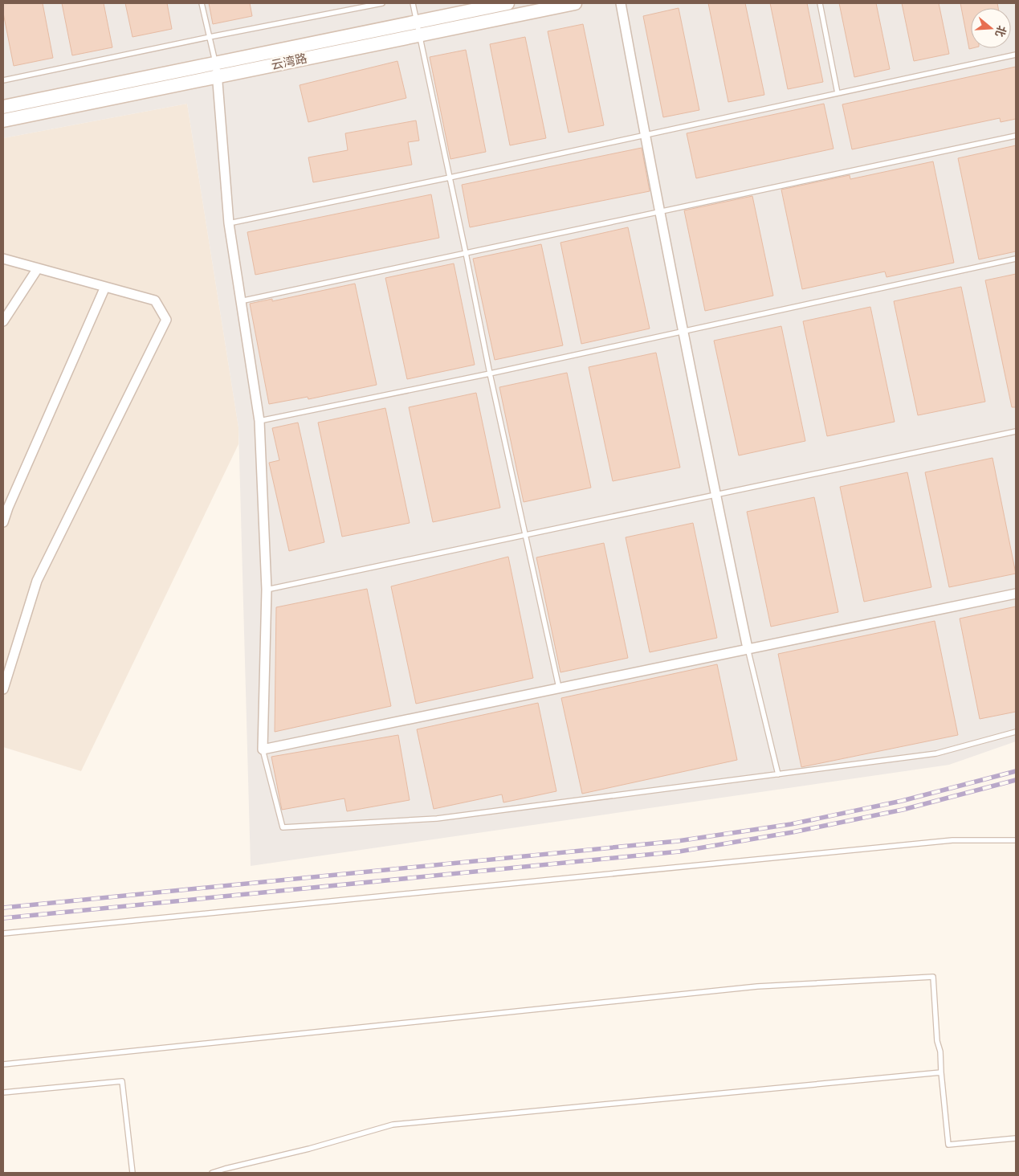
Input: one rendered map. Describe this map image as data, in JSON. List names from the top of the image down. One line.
{"streets":{"main road":["云湾路"]},"north":"right"}
